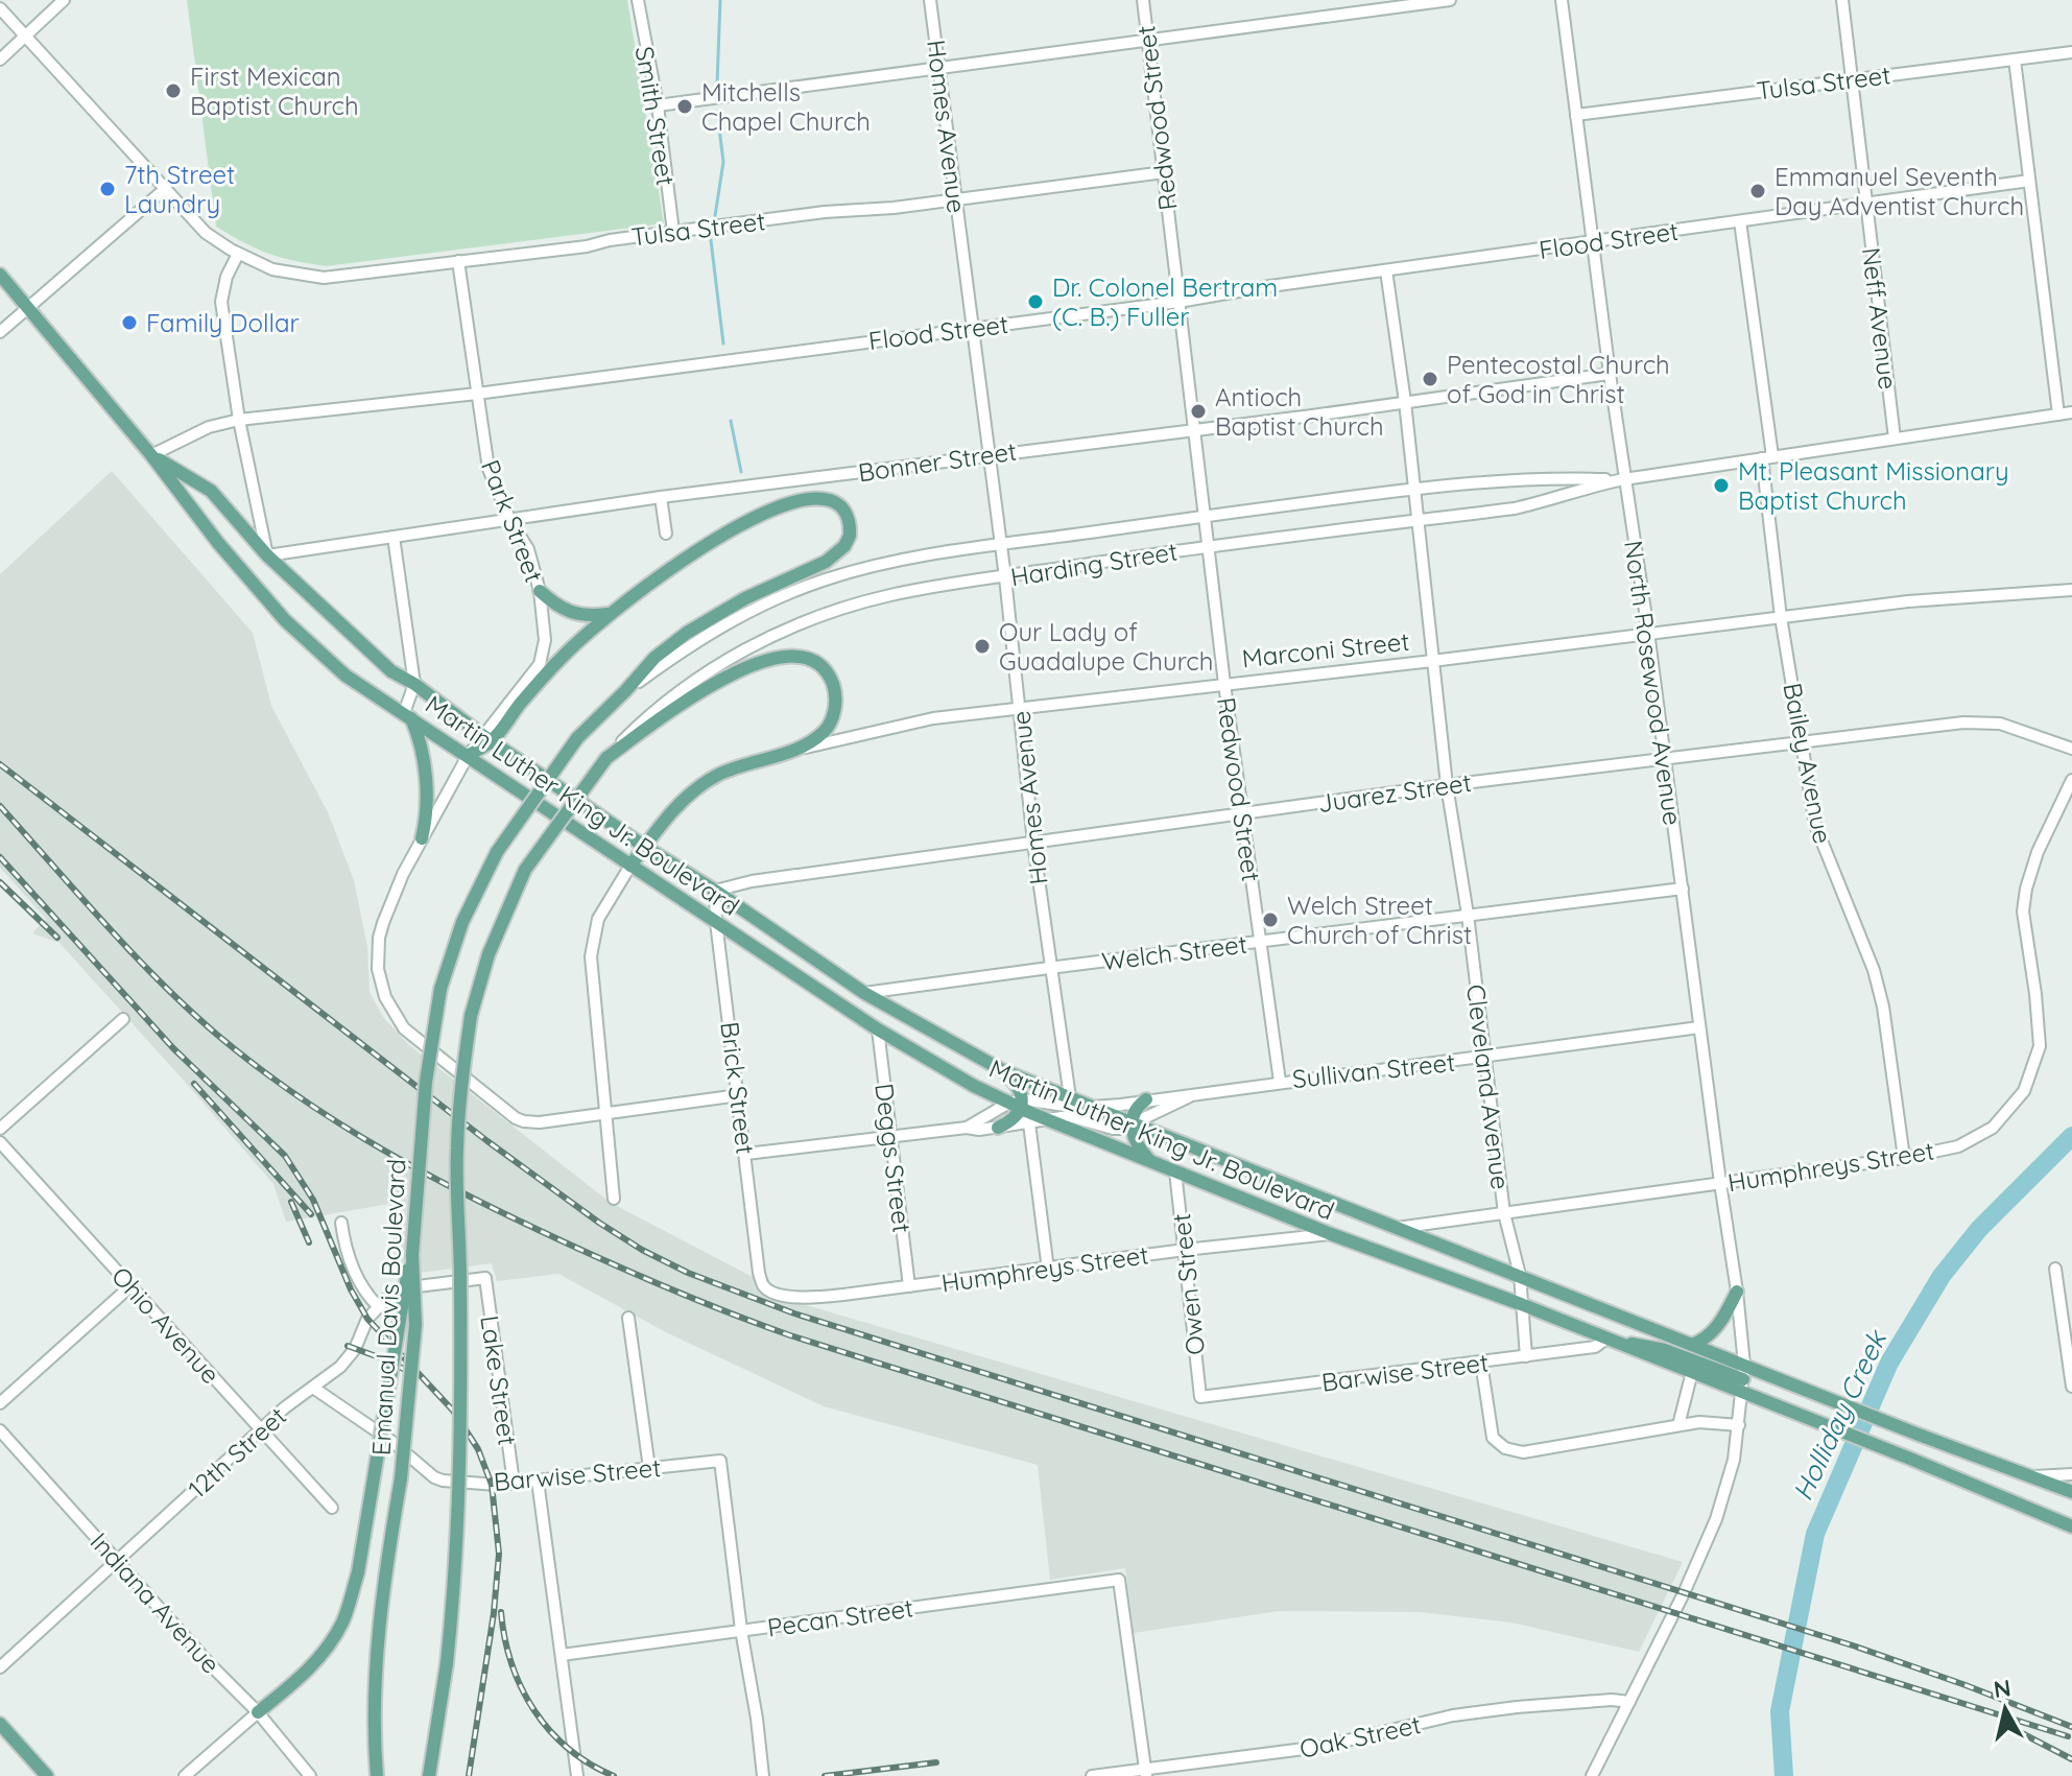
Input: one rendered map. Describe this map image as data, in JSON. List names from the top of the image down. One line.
{"streets":{"main road":["Marconi Street","Martin Luther King Jr. Boulevard","Emanual Davis Boulevard"],"street":["Tulsa Street","Smith Street","Redwood Street","Homes Avenue","Flood Street","Neff Avenue","Bonner Street","Park Street","Harding Street","North Rosewood Avenue","Bailey Avenue","Juarez Street","Welch Street","Sullivan Street","Cleveland Avenue","Brick Street","Deggs Street","Humphreys Street","Owen Street","Ohio Avenue","Barwise Street","Lake Street","12th Street","Indiana Avenue","Pecan Street","Oak Street"]},"crossings":[["Tulsa Street","Smith Street"],["Tulsa Street","Redwood Street"],["Tulsa Street","Homes Avenue"],["Tulsa Street","Neff Avenue"],["Tulsa Street","Park Street"],["Tulsa Street","North Rosewood Avenue"],["Redwood Street","Flood Street"],["Redwood Street","Bonner Street"],["Redwood Street","Harding Street"],["Redwood Street","Marconi Street"],["Redwood Street","Juarez Street"],["Redwood Street","Welch Street"],["Redwood Street","Sullivan Street"],["Homes Avenue","Flood Street"],["Homes Avenue","Bonner Street"],["Homes Avenue","Harding Street"],["Homes Avenue","Marconi Street"],["Homes Avenue","Juarez Street"],["Homes Avenue","Martin Luther King Jr. Boulevard"],["Homes Avenue","Welch Street"],["Flood Street","Neff Avenue"],["Flood Street","Park Street"],["Flood Street","North Rosewood Avenue"],["Flood Street","Bailey Avenue"],["Flood Street","Martin Luther King Jr. Boulevard"],["Flood Street","Cleveland Avenue"],["Neff Avenue","Harding Street"],["Bonner Street","Park Street"],["Bonner Street","North Rosewood Avenue"],["Bonner Street","Martin Luther King Jr. Boulevard"],["Bonner Street","Cleveland Avenue"],["Park Street","Martin Luther King Jr. Boulevard"],["Harding Street","North Rosewood Avenue"],["Harding Street","Bailey Avenue"],["Harding Street","Cleveland Avenue"],["Harding Street","Emanual Davis Boulevard"],["Marconi Street","North Rosewood Avenue"],["Marconi Street","Bailey Avenue"],["Marconi Street","Martin Luther King Jr. Boulevard"],["Marconi Street","Cleveland Avenue"],["North Rosewood Avenue","Juarez Street"],["North Rosewood Avenue","Martin Luther King Jr. Boulevard"],["North Rosewood Avenue","Welch Street"],["North Rosewood Avenue","Sullivan Street"],["North Rosewood Avenue","Humphreys Street"],["North Rosewood Avenue","Oak Street"],["Bailey Avenue","Juarez Street"],["Bailey Avenue","Humphreys Street"],["Juarez Street","Martin Luther King Jr. Boulevard"],["Juarez Street","Cleveland Avenue"],["Juarez Street","Brick Street"],["Martin Luther King Jr. Boulevard","Welch Street"],["Martin Luther King Jr. Boulevard","Sullivan Street"],["Martin Luther King Jr. Boulevard","Cleveland Avenue"],["Martin Luther King Jr. Boulevard","Brick Street"],["Martin Luther King Jr. Boulevard","Deggs Street"],["Martin Luther King Jr. Boulevard","Humphreys Street"],["Martin Luther King Jr. Boulevard","Owen Street"],["Martin Luther King Jr. Boulevard","Barwise Street"],["Welch Street","Cleveland Avenue"],["Sullivan Street","Cleveland Avenue"],["Sullivan Street","Brick Street"],["Sullivan Street","Deggs Street"],["Cleveland Avenue","Humphreys Street"],["Cleveland Avenue","Barwise Street"],["Brick Street","Humphreys Street"],["Deggs Street","Humphreys Street"],["Humphreys Street","Owen Street"],["Owen Street","Barwise Street"],["Ohio Avenue","12th Street"],["Barwise Street","Lake Street"],["Barwise Street","12th Street"],["Barwise Street","Pecan Street"],["Lake Street","12th Street"],["12th Street","Indiana Avenue"],["Pecan Street","Oak Street"]],"water":["Holliday Creek"],"places":["First Mexican Baptist Church","Mitchells Chapel Church","7th Street Laundry","Emmanuel Seventh Day Adventist Church","Dr. Colonel Bertram (C. B.) Fuller","Family Dollar","Pentecostal Church of God in Christ","Antioch Baptist Church","Mt. Pleasant Missionary Baptist Church","Our Lady of Guadalupe Church","Welch Street Church of Christ"],"north":"top"}
